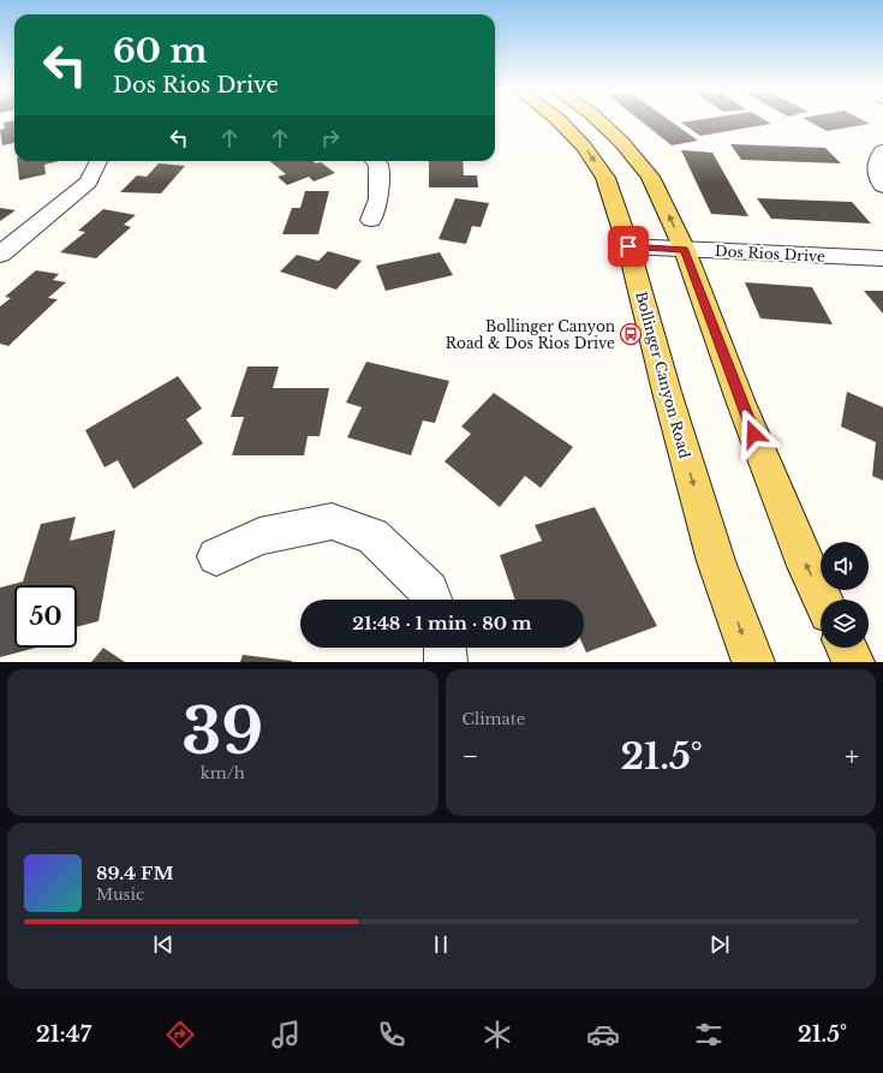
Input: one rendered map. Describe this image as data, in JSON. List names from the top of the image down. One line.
{"streets":{"main road":["Bollinger Canyon Road"],"street":["Dos Rios Drive"]},"crossings":[["Dos Rios Drive","Bollinger Canyon Road"]],"places":{"bus stop":["Bollinger Canyon Road & Dos Rios Drive"]},"page":{"turn":["60 m","Dos Rios Drive"],"limit":"50","trip":"21:48 · 1 min · 80 m","tile":[["39","km/h"],"Climate"],"heat":["−","21.5°","+"],"song":["89.4 FM","Music"],"tabs":["21:47","21.5°"]}}
